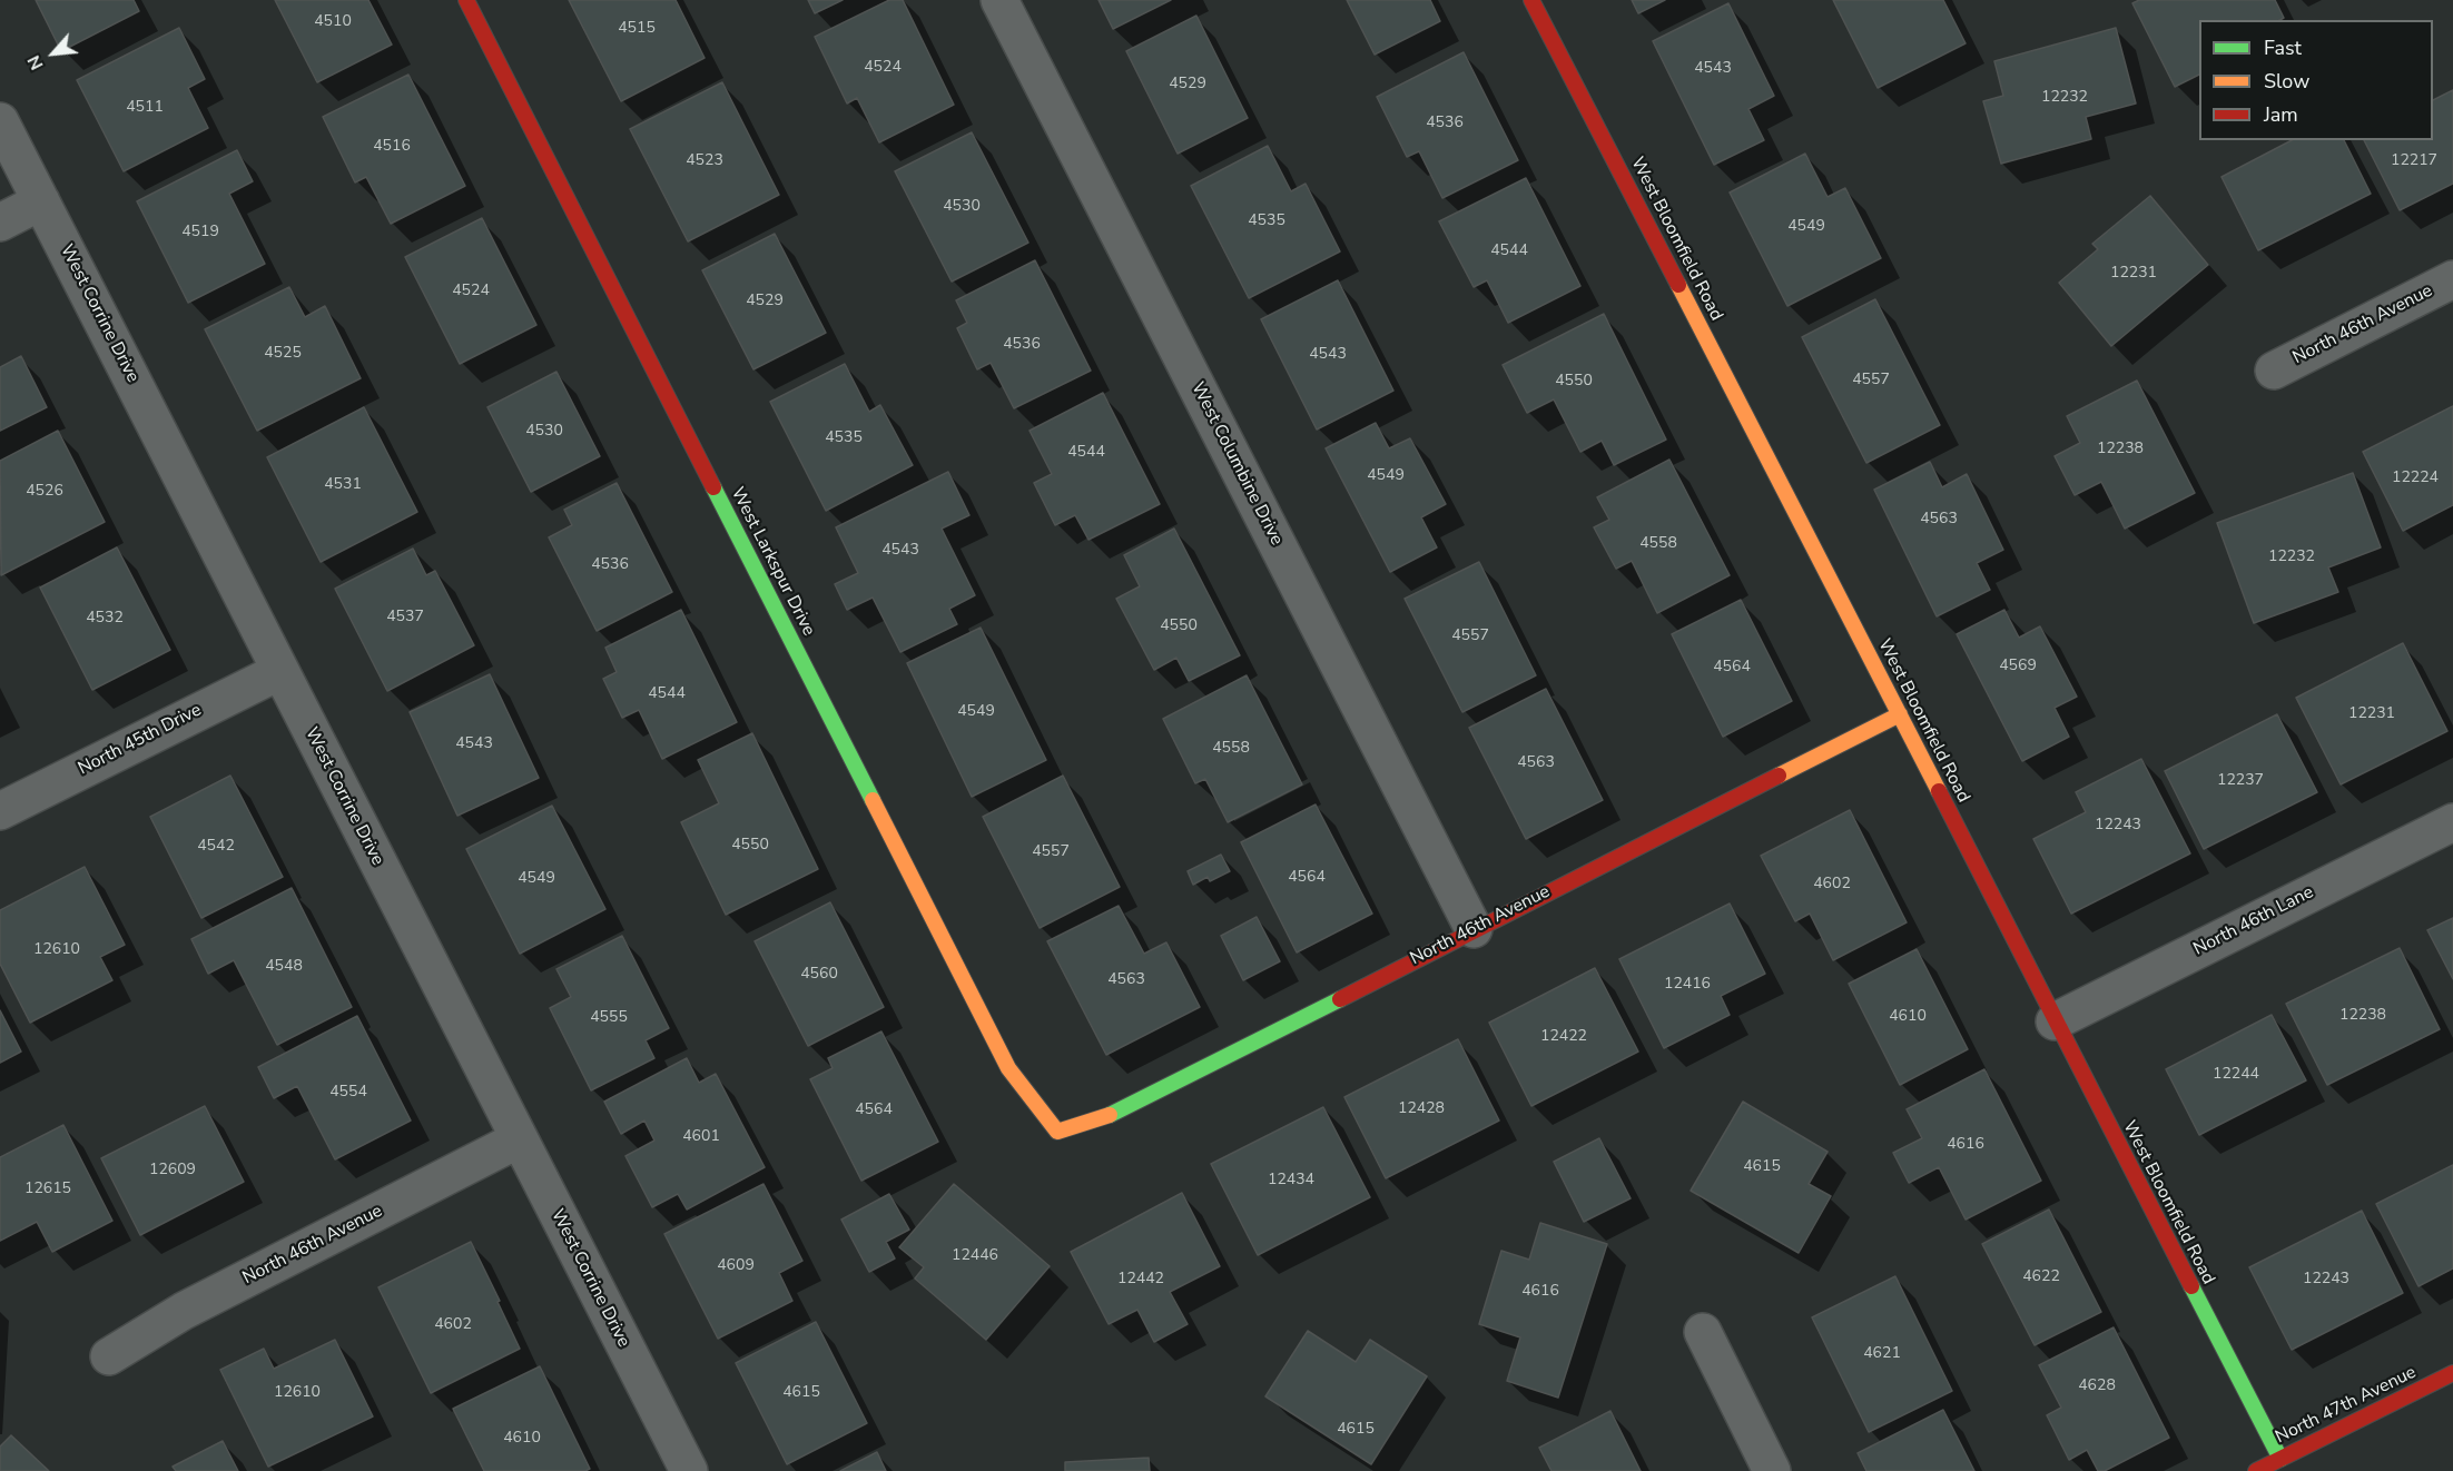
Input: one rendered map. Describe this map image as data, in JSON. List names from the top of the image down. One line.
{"streets":{"street":["West Bloomfield Road","West Corrine Drive","North 46th Avenue","West Columbine Drive","West Larkspur Drive","North 45th Drive","North 46th Lane","North 47th Avenue"]},"crossings":[["West Bloomfield Road","North 46th Avenue"],["West Bloomfield Road","North 46th Lane"],["West Bloomfield Road","North 47th Avenue"],["West Corrine Drive","North 46th Avenue"],["West Corrine Drive","North 45th Drive"],["North 46th Avenue","West Columbine Drive"],["North 46th Avenue","West Larkspur Drive"]],"house_numbers":["4510","4515","4524","4543","4529","12232","4511","4536","4516","4523","12217","4530","4535","4549","4519","4544","12231","4524","4529","4536","4525","4543","4557","4550","4530","4535","12238","4544","4549","12224","4531","4526","4563","4558","4543","12232","4536","4537","4532","4550","4557","4569","4564","4544","4549","12231","4543","4558","4563","12237","12243","4550","4542","4557","4564","4549","4602","12610","4548","4560","4563","12416","12238","4610","4555","12422","12244","4554","12428","4564","4601","4616","4615","12609","12434","12615","12446","4609","4622","12442","12243","4616","4602","4621","4628","12610","4615","4615","4610"],"legend":["Fast","Slow","Jam"],"north":"bottom left"}
